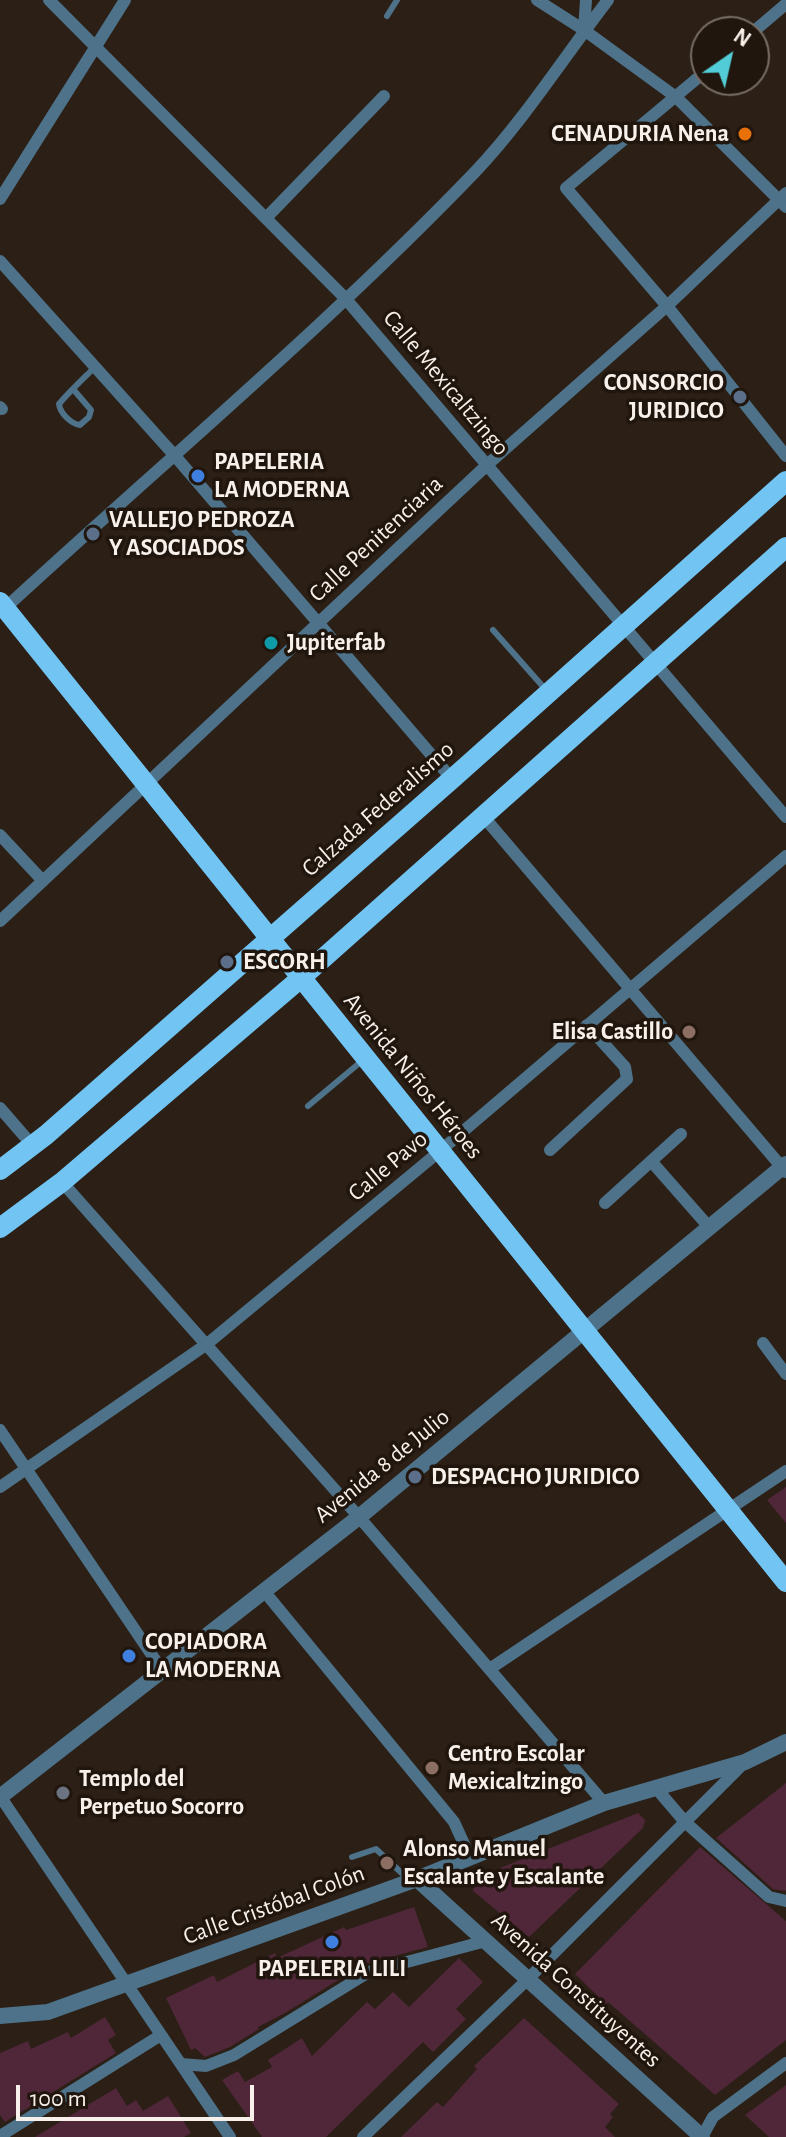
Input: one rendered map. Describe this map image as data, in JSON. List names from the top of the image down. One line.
{"streets":{"main road":["Calzada Federalismo","Avenida Niños Héroes"],"street":["Calle Mexicaltzingo","Calle Penitenciaria","Calle Pavo","Avenida 8 de Julio","Calle Cristóbal Colón","Avenida Constituyentes"]},"crossings":[["Calle Mexicaltzingo","Calle Penitenciaria"],["Calle Mexicaltzingo","Calzada Federalismo"],["Calle Penitenciaria","Avenida Niños Héroes"],["Calzada Federalismo","Avenida Niños Héroes"],["Avenida Niños Héroes","Calle Pavo"],["Avenida Niños Héroes","Avenida 8 de Julio"],["Calle Cristóbal Colón","Avenida Constituyentes"]],"places":["CENADURIA Nena","CONSORCIO JURIDICO","PAPELERIA LA MODERNA","VALLEJO PEDROZA Y ASOCIADOS","Jupiterfab","ESCORH","Elisa Castillo","DESPACHO JURIDICO","COPIADORA LA MODERNA","Centro Escolar Mexicaltzingo","Templo del Perpetuo Socorro","Alonso Manuel Escalante y Escalante","PAPELERIA LILI"],"scale_bar":"100 m","north":"top right"}
